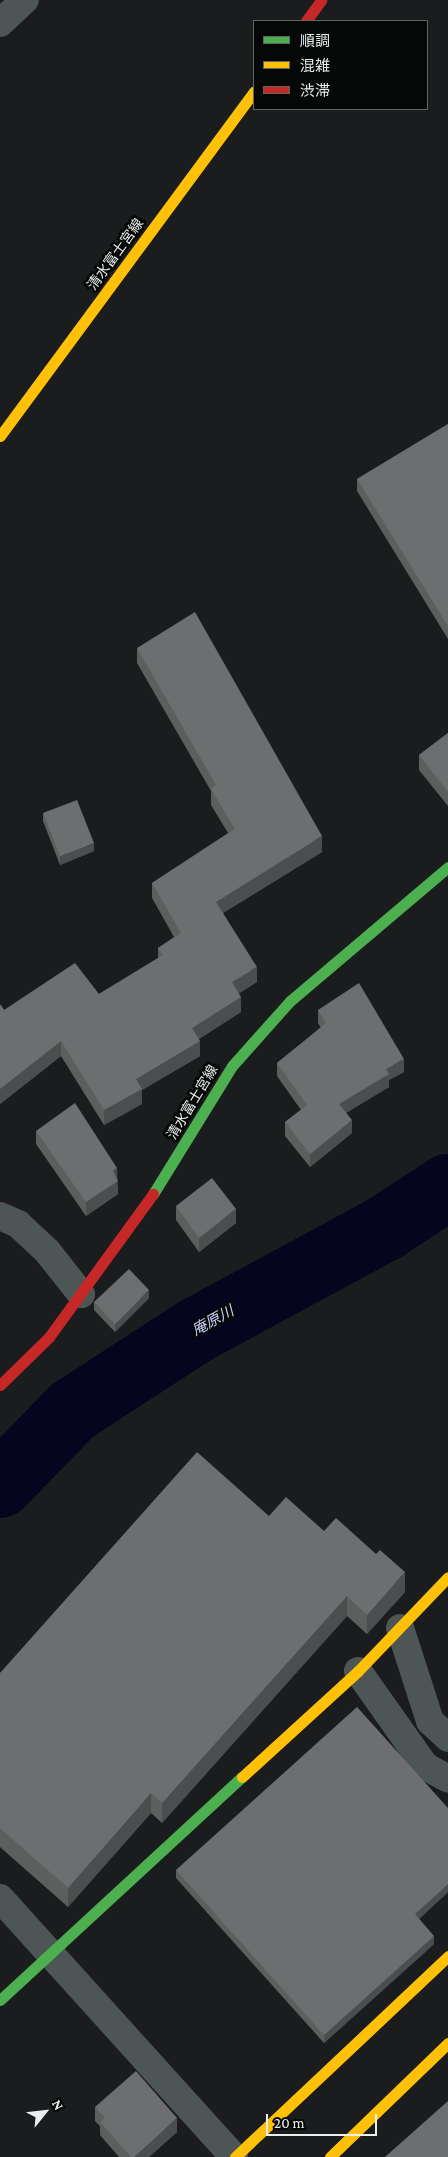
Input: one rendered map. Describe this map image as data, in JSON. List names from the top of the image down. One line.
{"streets":{"main road":["清水富士宮線"]},"water":["庵原川"],"legend":["順調","混雑","渋滞"],"scale_bar":"20 m","north":"top right"}
